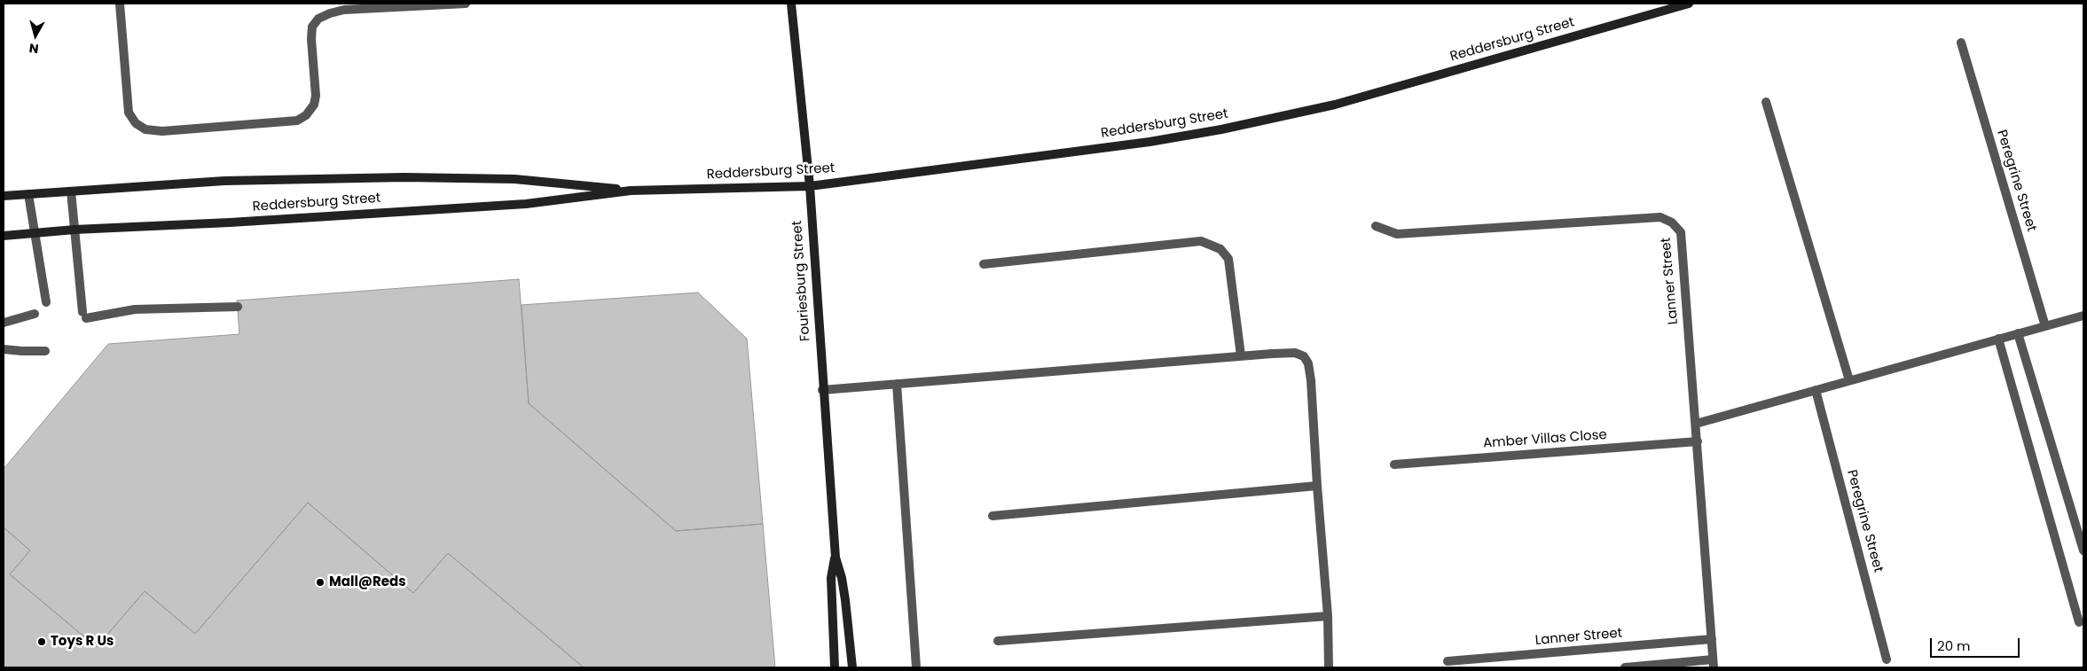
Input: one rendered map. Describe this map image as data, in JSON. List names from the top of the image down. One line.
{"streets":{"street":["Reddersburg Street","Peregrine Street","Fouriesburg Street","Lanner Street","Amber Villas Close"]},"crossings":[["Reddersburg Street","Fouriesburg Street"],["Lanner Street","Amber Villas Close"]],"places":["Mall@Reds","Toys R Us"],"scale_bar":"20 m","north":"bottom"}
